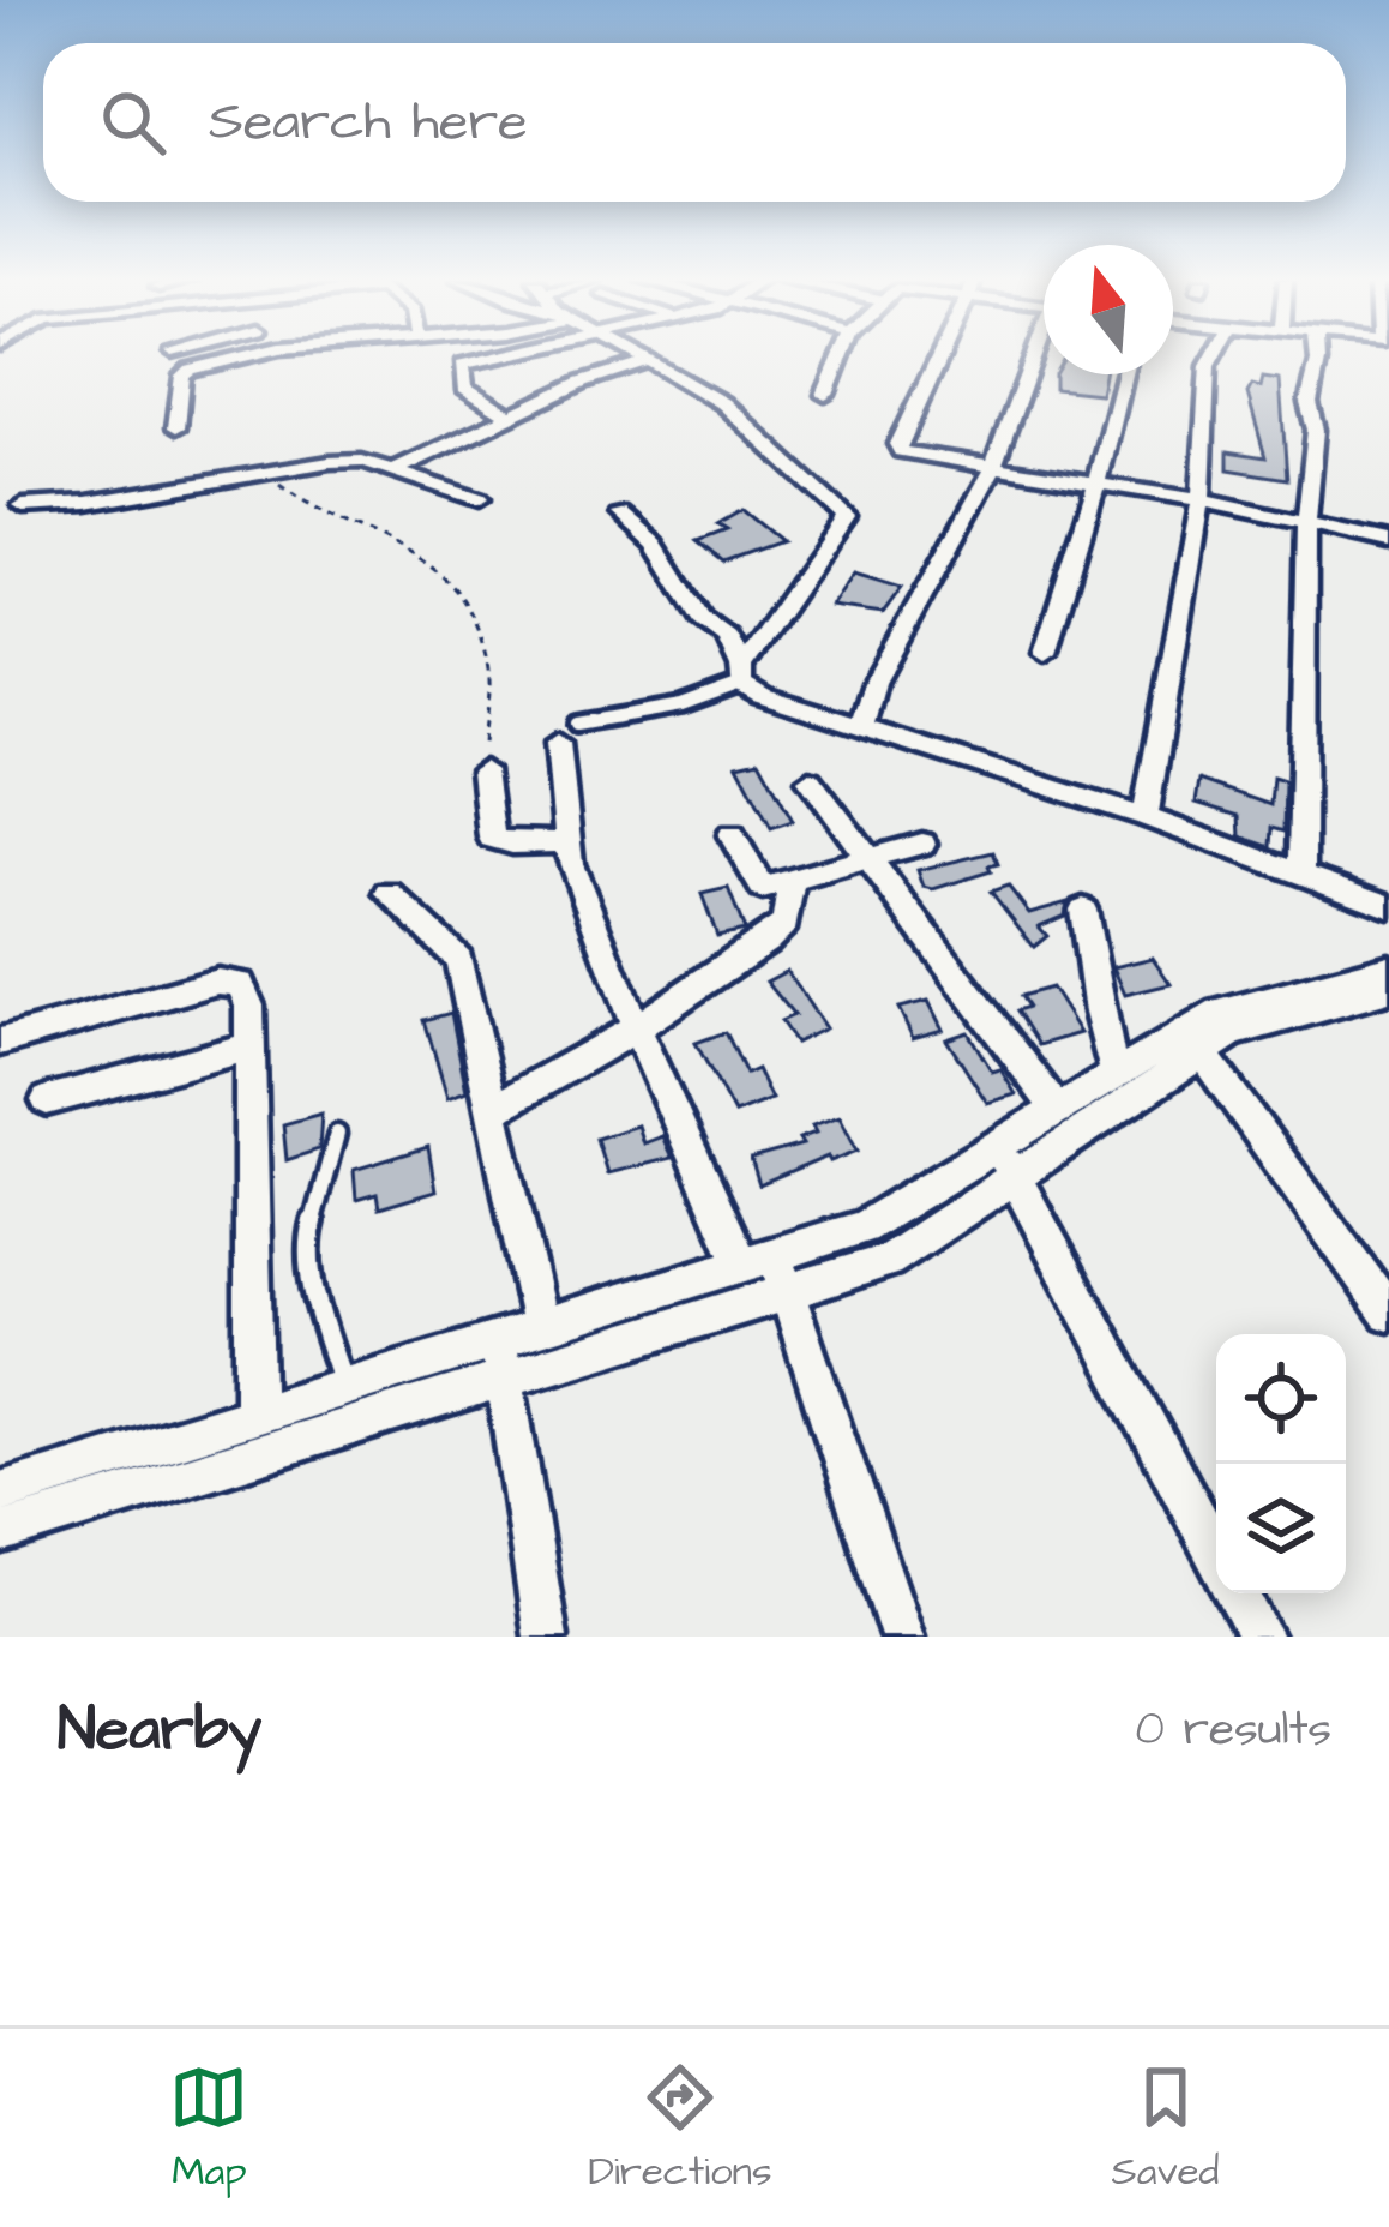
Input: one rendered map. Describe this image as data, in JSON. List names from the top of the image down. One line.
{"north":"top","page":{"search":"Search here","heading":["Nearby","0 results"],"nav":["Map","Directions","Saved"]}}
